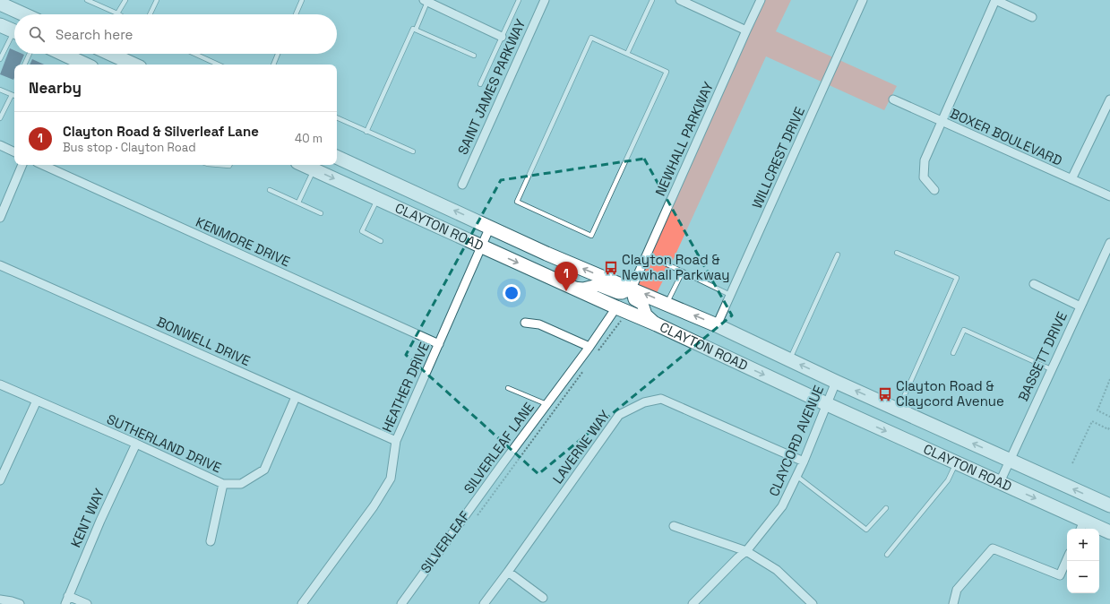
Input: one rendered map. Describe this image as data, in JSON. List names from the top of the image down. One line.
{"streets":{"main road":["CLAYTON ROAD"],"street":["SAINT JAMES PARKWAY","BOXER BOULEVARD","NEWHALL PARKWAY","WILLCREST DRIVE","KENMORE DRIVE","BONWELL DRIVE","BASSETT DRIVE","HEATHER DRIVE","CLAYCORD AVENUE","SUTHERLAND DRIVE","LAVERNE WAY","SILVERLEAF LANE","KENT WAY"],"path":["SILVERLEAF"]},"crossings":[["NEWHALL PARKWAY","CLAYTON ROAD"],["WILLCREST DRIVE","CLAYTON ROAD"],["CLAYTON ROAD","BASSETT DRIVE"],["CLAYTON ROAD","HEATHER DRIVE"],["CLAYTON ROAD","CLAYCORD AVENUE"],["CLAYTON ROAD","SILVERLEAF LANE"],["KENMORE DRIVE","HEATHER DRIVE"],["BONWELL DRIVE","HEATHER DRIVE"],["BONWELL DRIVE","SUTHERLAND DRIVE"],["CLAYCORD AVENUE","LAVERNE WAY"],["SUTHERLAND DRIVE","KENT WAY"]],"places":{"bus stop":["Clayton Road & Newhall Parkway","Clayton Road & Claycord Avenue"]},"page":{"search":"Search here","heading":"Nearby","list":[{"mark":"1","name":"Clayton Road & Silverleaf Lane","note":"Bus stop · Clayton Road","value":"40 m"}],"pins":"1","map_buttons":["+","−"]}}
